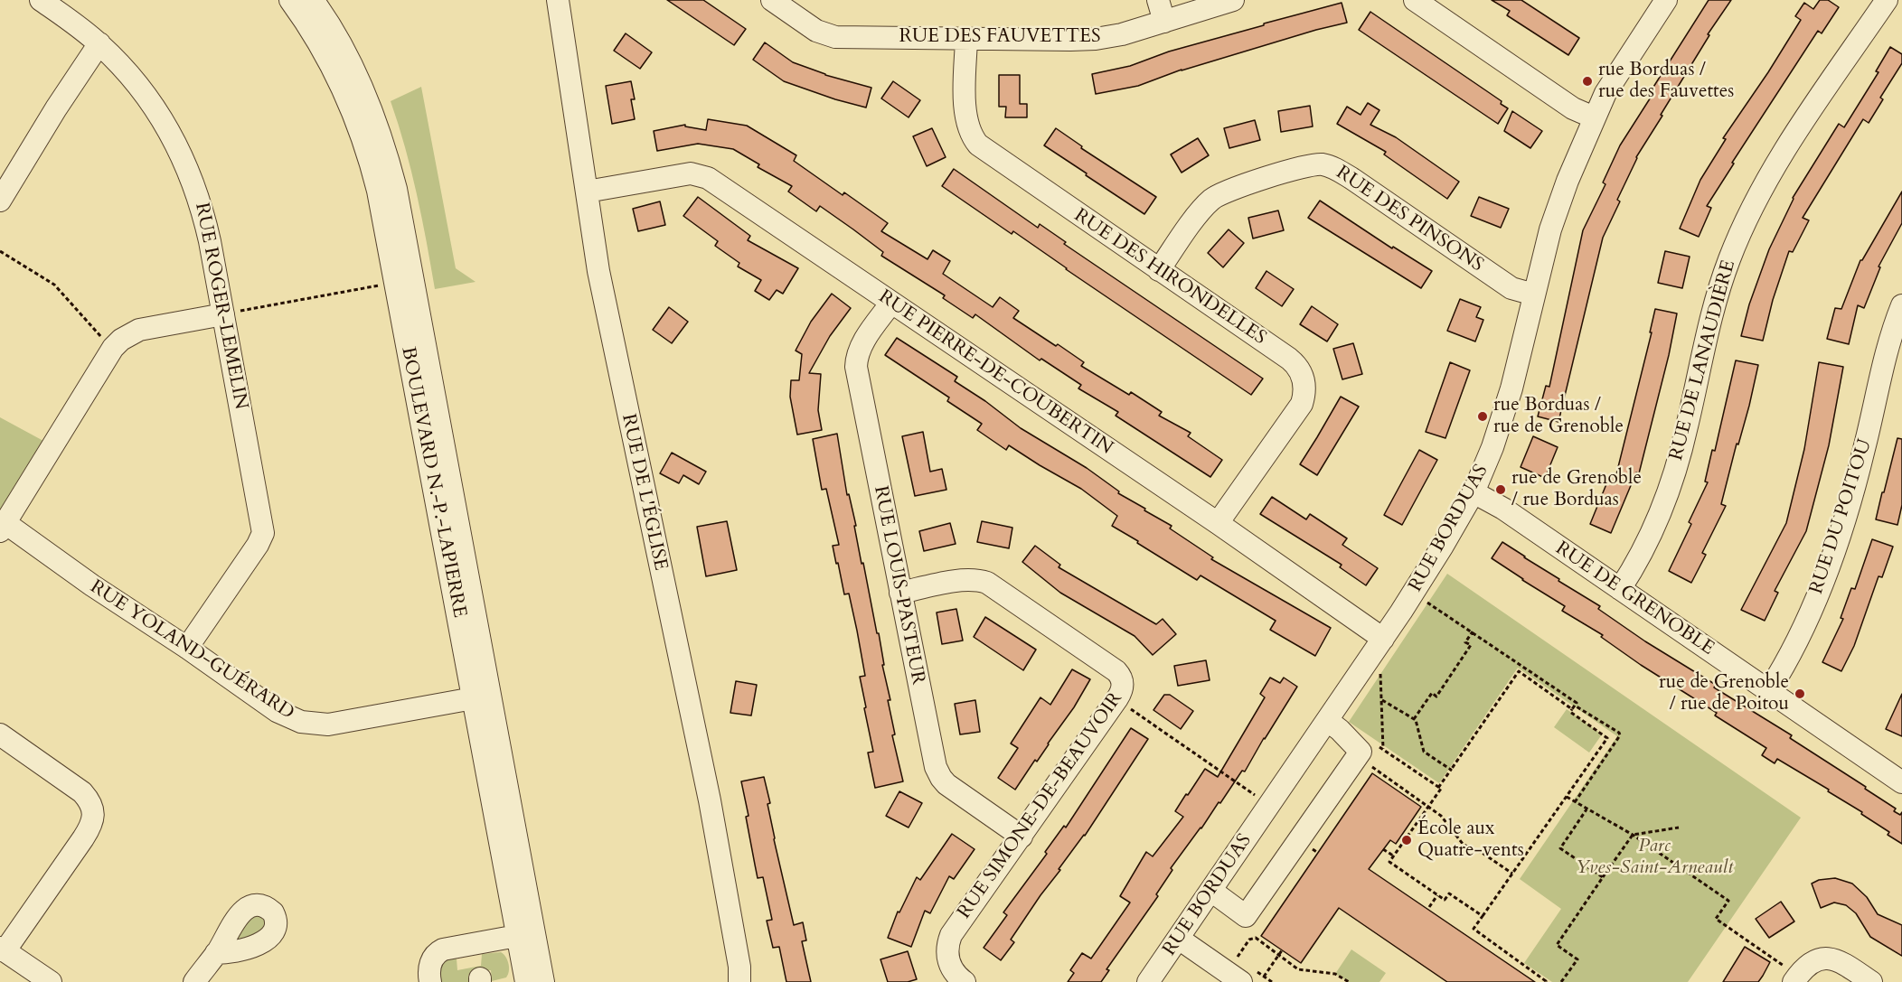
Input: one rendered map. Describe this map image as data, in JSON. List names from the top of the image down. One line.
{"streets":{"street":["RUE DES FAUVETTES","RUE DES PINSONS","RUE DES HIRONDELLES","RUE ROGER-LEMELIN","RUE DE LANAUDIÈRE","RUE PIERRE-DE-COUBERTIN","BOULEVARD N.-P.-LAPIERRE","RUE DE L'ÉGLISE","RUE DU POITOU","RUE BORDUAS","RUE LOUIS-PASTEUR","RUE DE GRENOBLE","RUE YOLAND-GUÉRARD","RUE SIMONE-DE-BEAUVOIR"]},"crossings":[["RUE DES FAUVETTES","RUE DES HIRONDELLES"],["RUE DES PINSONS","RUE DES HIRONDELLES"],["RUE DES PINSONS","RUE BORDUAS"],["RUE DES HIRONDELLES","RUE PIERRE-DE-COUBERTIN"],["RUE ROGER-LEMELIN","RUE YOLAND-GUÉRARD"],["RUE DE LANAUDIÈRE","RUE DE GRENOBLE"],["RUE PIERRE-DE-COUBERTIN","RUE DE L'ÉGLISE"],["RUE PIERRE-DE-COUBERTIN","RUE BORDUAS"],["RUE PIERRE-DE-COUBERTIN","RUE LOUIS-PASTEUR"],["BOULEVARD N.-P.-LAPIERRE","RUE YOLAND-GUÉRARD"],["RUE DU POITOU","RUE DE GRENOBLE"],["RUE BORDUAS","RUE DE GRENOBLE"],["RUE LOUIS-PASTEUR","RUE SIMONE-DE-BEAUVOIR"]],"parks":["Parc Yves-Saint-Arneault"],"places":["rue Borduas / rue des Fauvettes","rue Borduas / rue de Grenoble","rue de Grenoble / rue Borduas","rue de Grenoble / rue de Poitou","École aux Quatre-vents"]}
